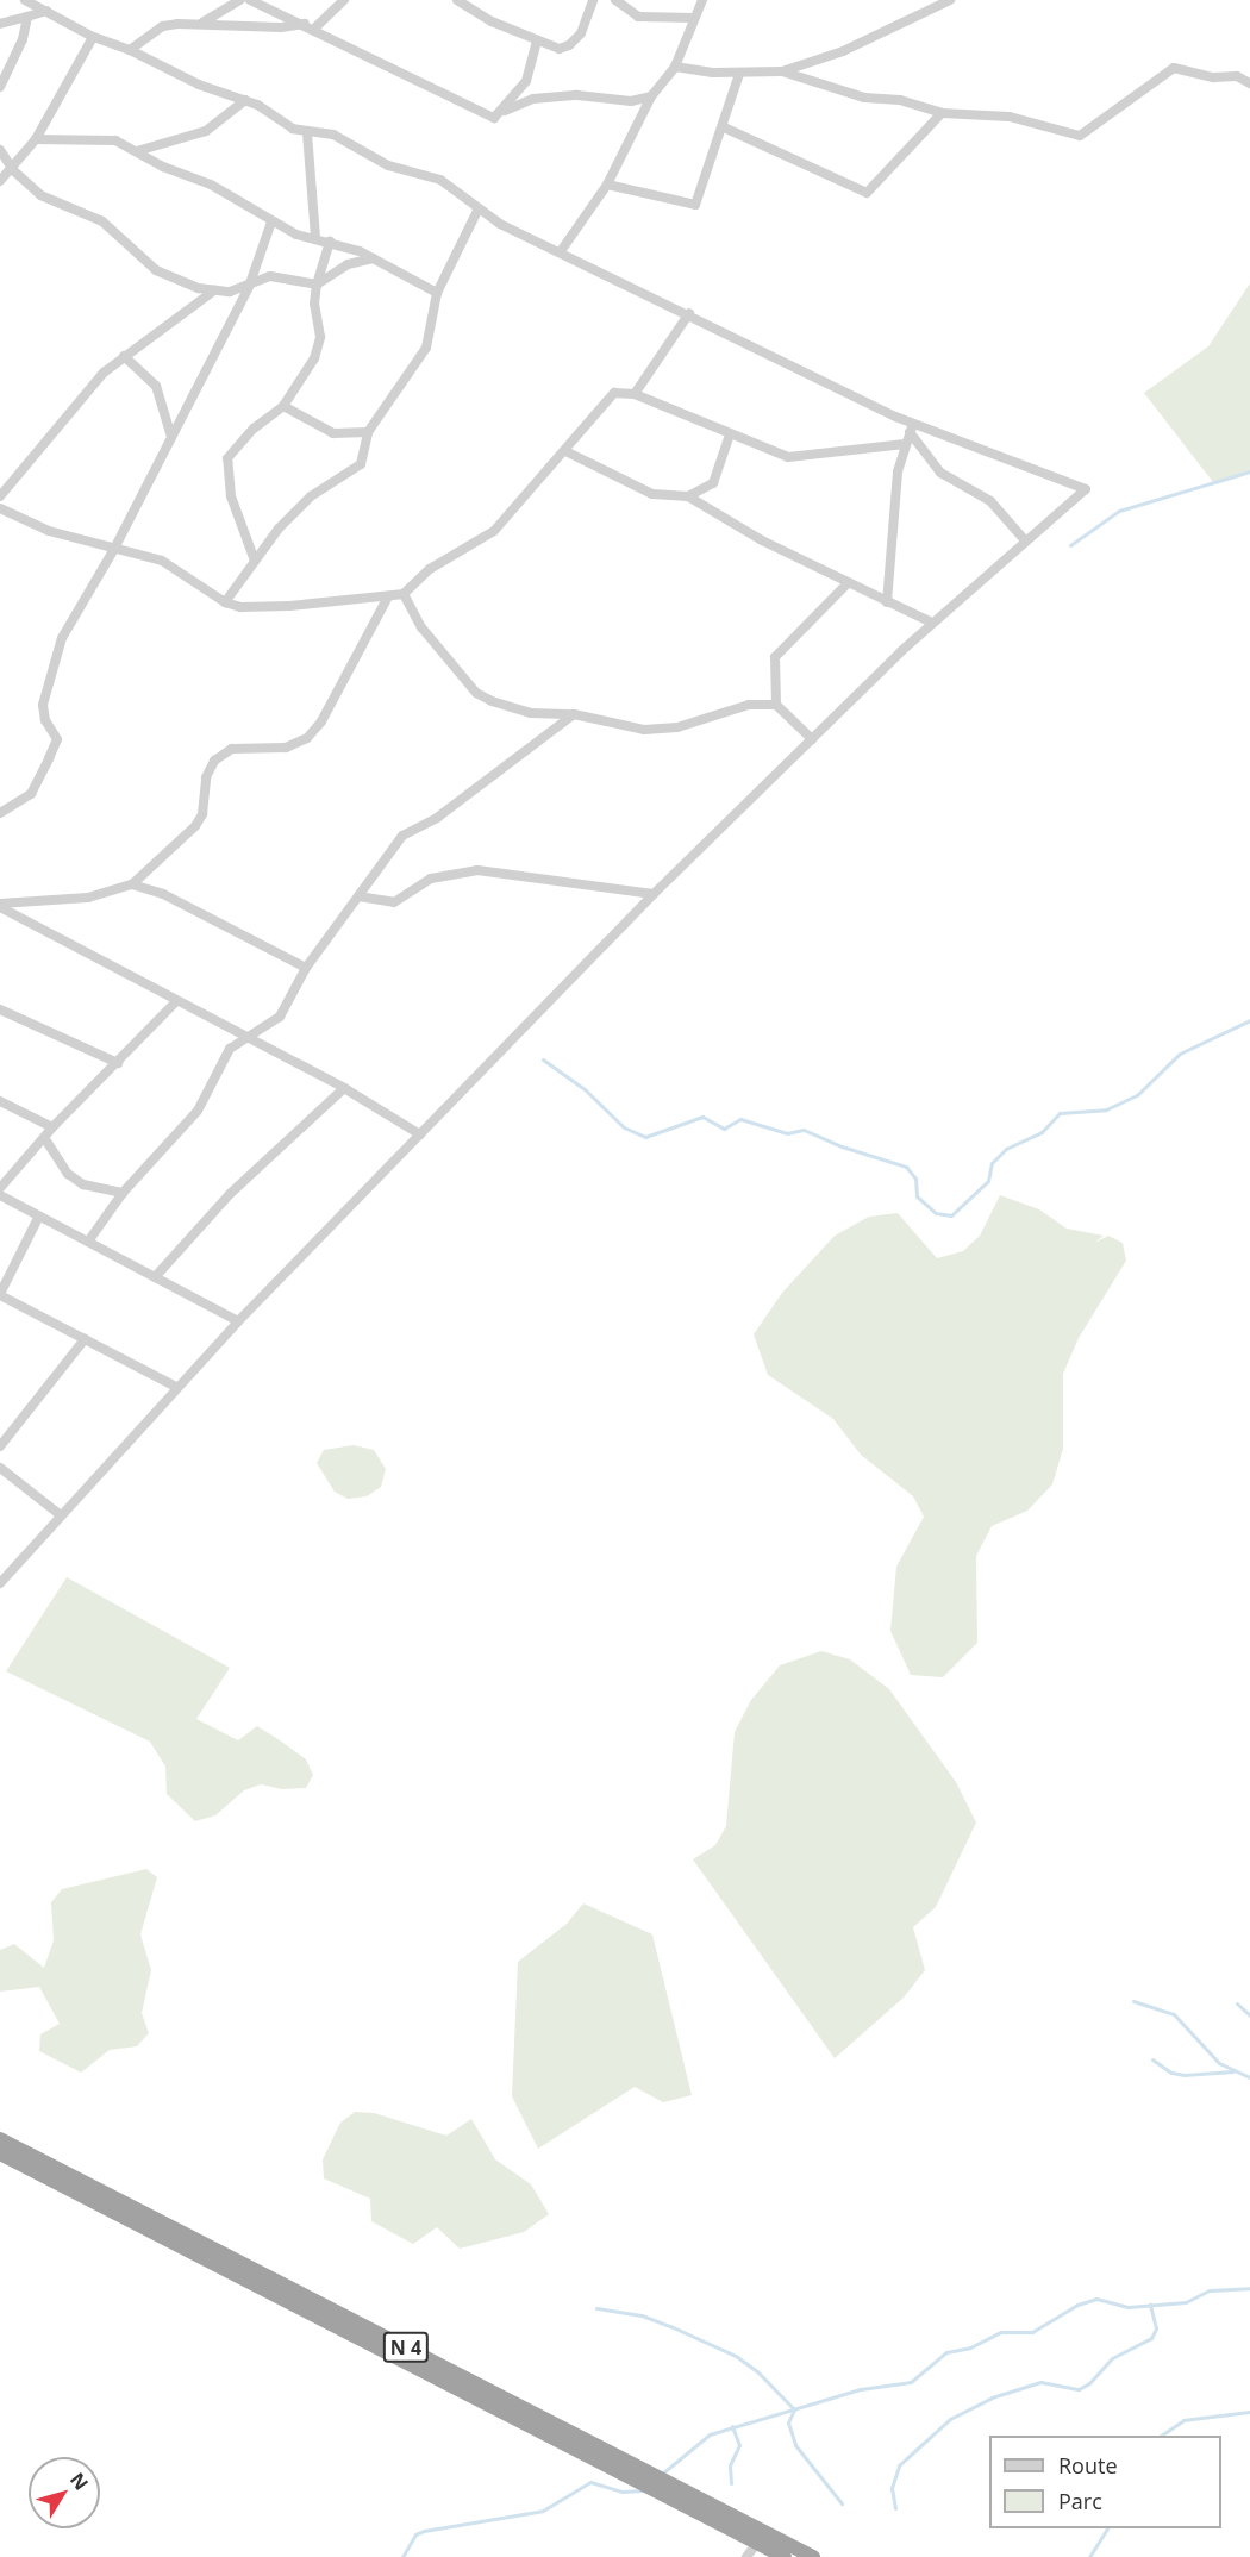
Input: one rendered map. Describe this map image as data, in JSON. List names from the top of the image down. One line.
{"streets":{"highway":["N 4"]},"legend":["Route","Parc"],"north":"top right"}
